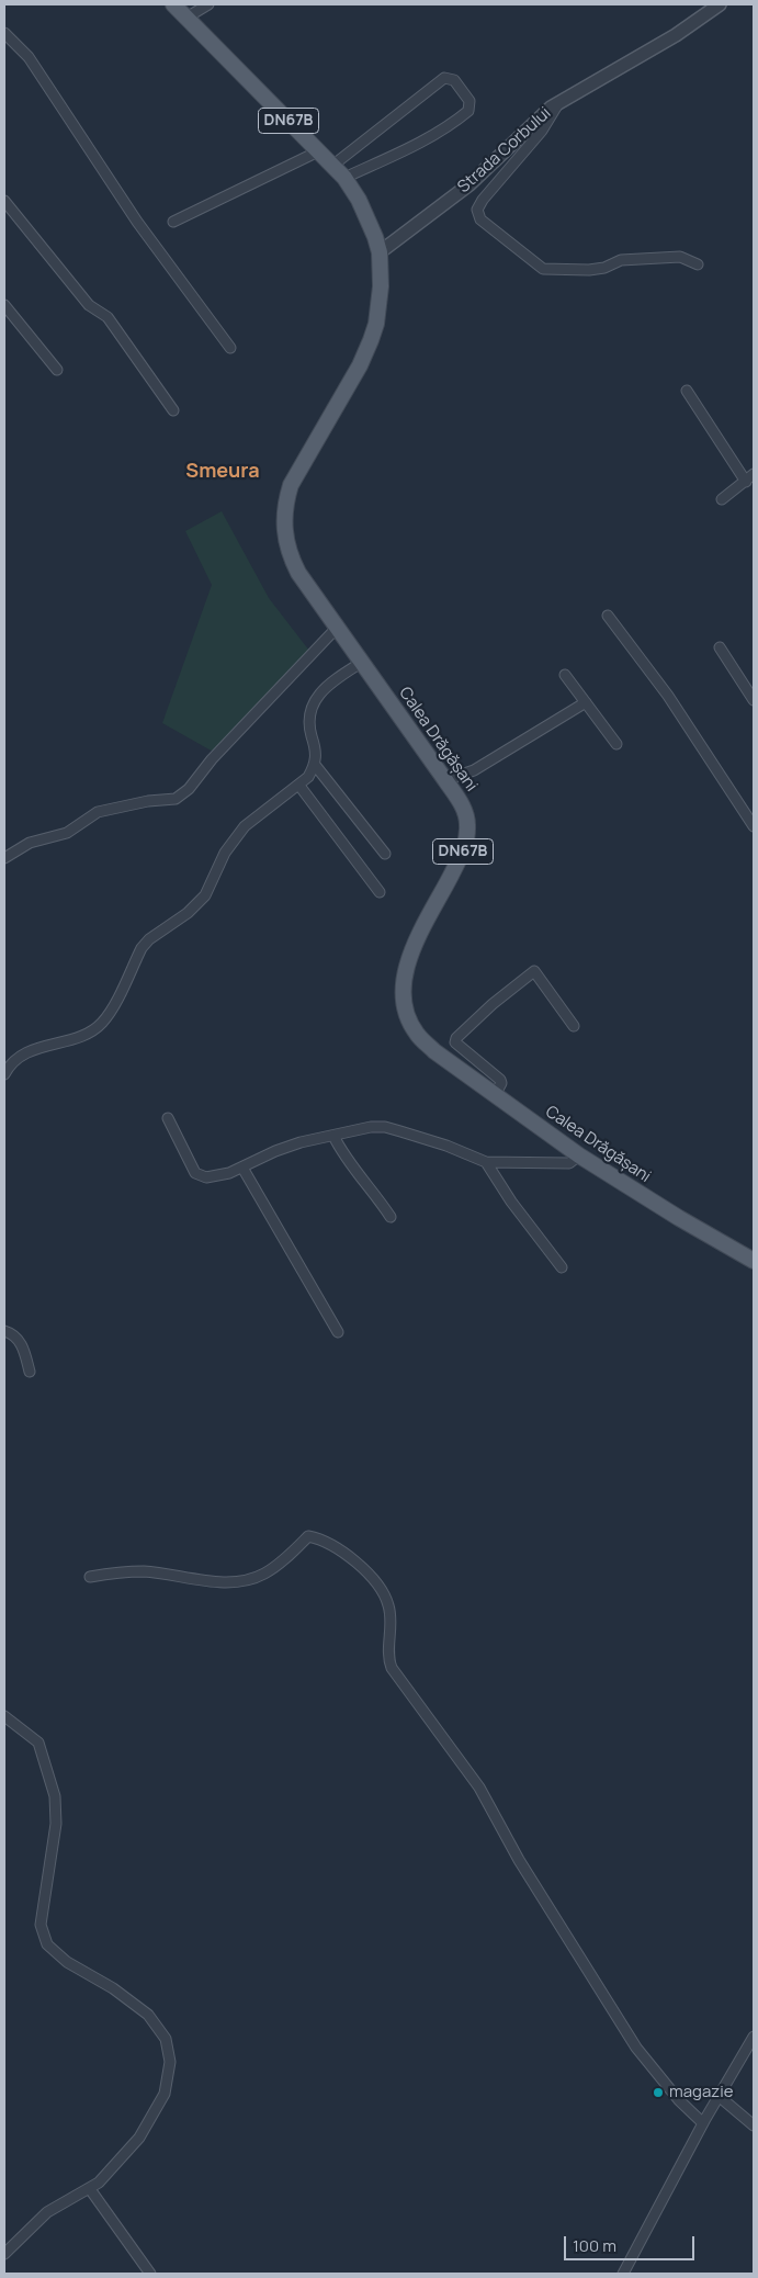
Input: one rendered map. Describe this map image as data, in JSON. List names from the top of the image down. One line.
{"streets":{"main road":["DN67B","Calea Drăgășani"],"street":["Strada Corbului"]},"crossings":[["DN67B","Strada Corbului"],["DN67B","Calea Drăgășani"],["Strada Corbului","Calea Drăgășani"]],"districts":["Smeura"],"places":["magazie"],"scale_bar":"100 m"}
